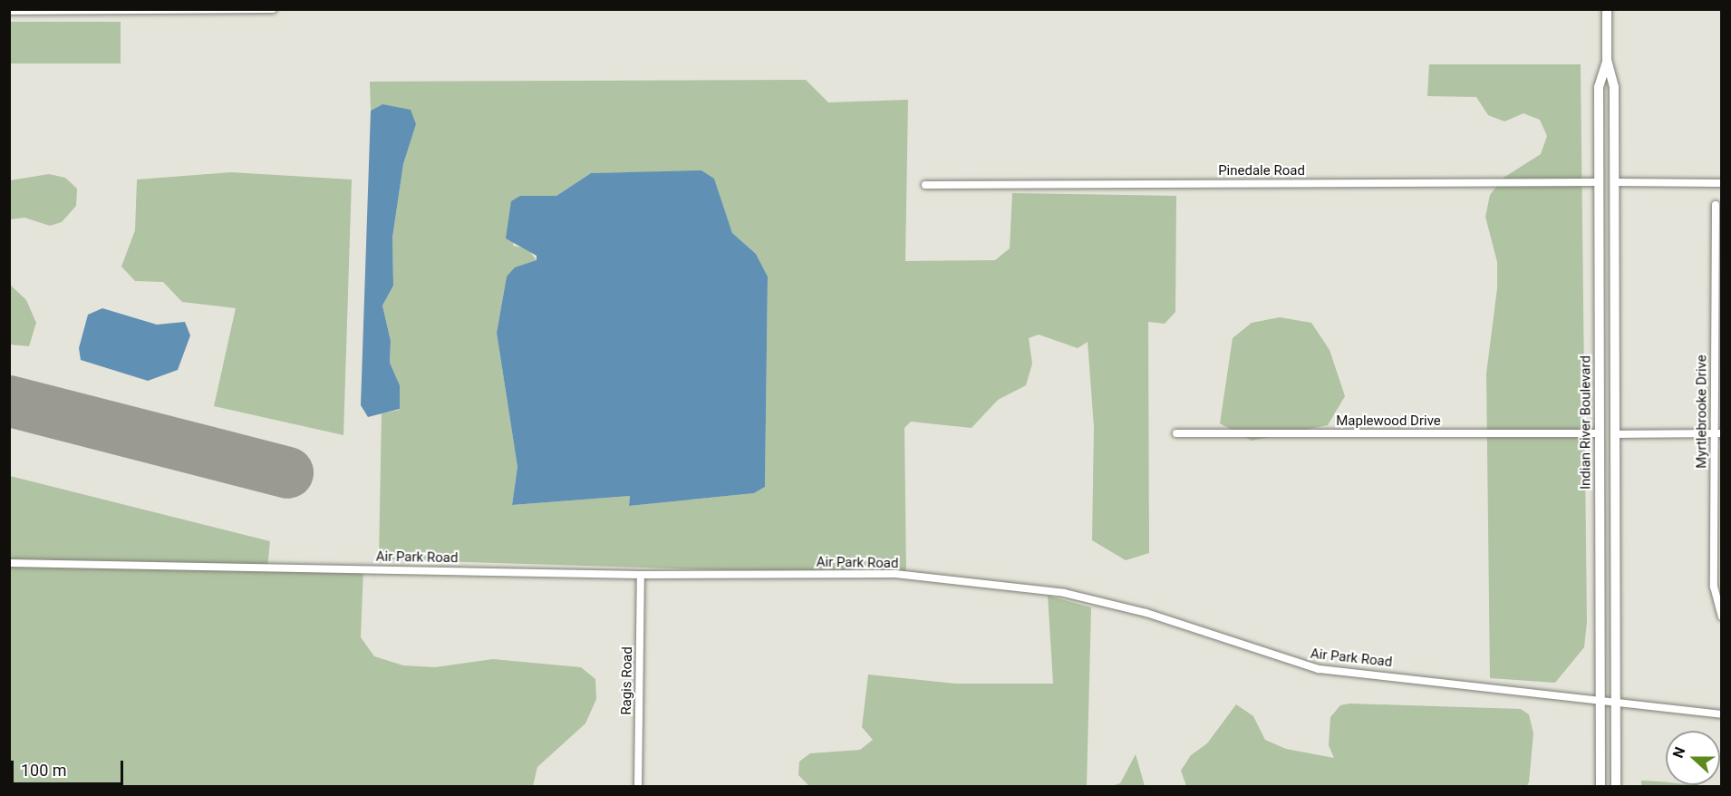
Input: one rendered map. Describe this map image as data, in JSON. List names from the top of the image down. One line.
{"streets":{"main road":["Indian River Boulevard"],"street":["Pinedale Road","Myrtlebrooke Drive","Maplewood Drive","Air Park Road","Ragis Road"]},"crossings":[["Pinedale Road","Indian River Boulevard"],["Maplewood Drive","Indian River Boulevard"],["Indian River Boulevard","Air Park Road"],["Air Park Road","Ragis Road"]],"scale_bar":"100 m","north":"left"}
